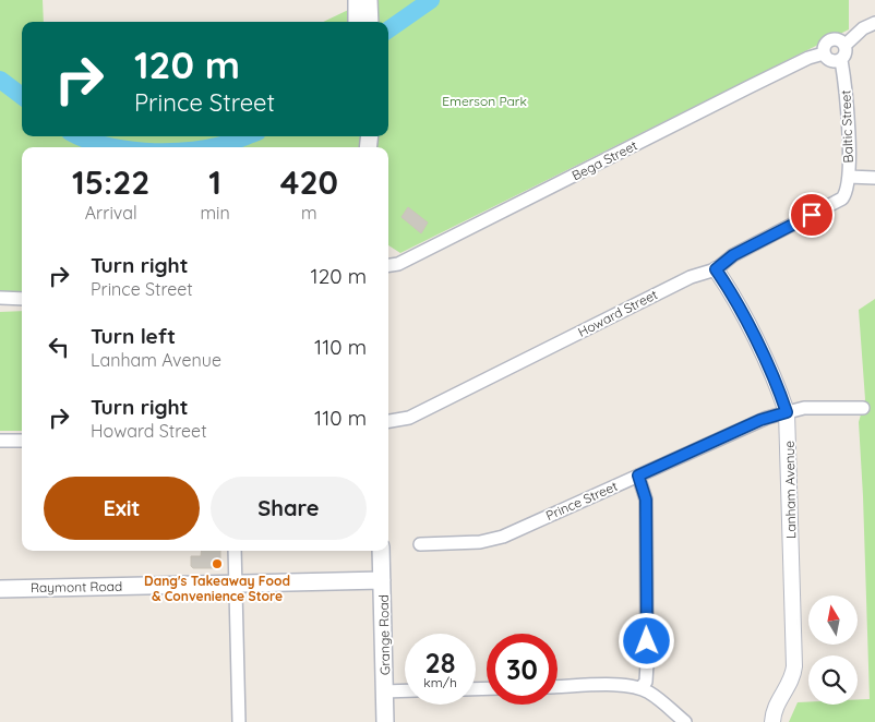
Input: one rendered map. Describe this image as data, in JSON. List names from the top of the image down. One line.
{"streets":{"main road":["Raymont Road","Grange Road"],"street":["Baltic Street","Bega Street","Howard Street","Lanham Avenue","Prince Street"]},"crossings":[["Baltic Street","Bega Street"],["Baltic Street","Howard Street"],["Howard Street","Lanham Avenue"],["Lanham Avenue","Prince Street"],["Raymont Road","Grange Road"]],"parks":["Emerson Park"],"places":["Dang's Takeaway Food & Convenience Store"],"north":"top","page":{"turn":["120 m","Prince Street"],"eta":["15:22","Arrival","1","min","420","m"],"list":[{"name":"Turn right","note":"Prince Street","value":"120 m"},{"name":"Turn left","note":"Lanham Avenue","value":"110 m"},{"name":"Turn right","note":"Howard Street","value":"110 m"}],"buttons":["Exit","Share"],"speed":"28 km/h","limit":"30"}}
